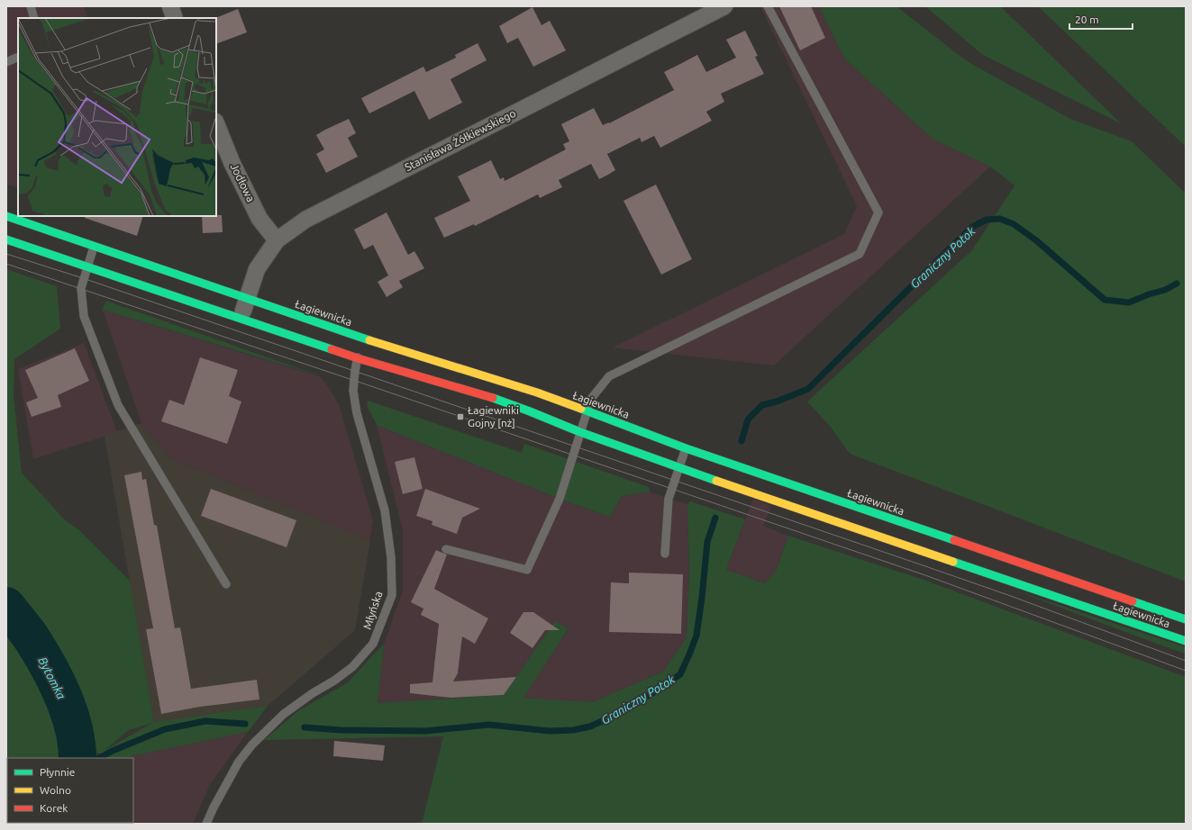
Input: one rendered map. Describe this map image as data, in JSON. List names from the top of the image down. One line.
{"streets":{"main road":["Łagiewnicka"],"street":["Stanisława Żółkiewskiego","Jodłowa"],"lane":["Młyńska"]},"crossings":[["Stanisława Żółkiewskiego","Jodłowa"],["Stanisława Żółkiewskiego","Łagiewnicka"],["Łagiewnicka","Młyńska"]],"water":["Graniczny Potok","Bytomka"],"places":{"transit":["Łagiewniki Gojny [nż]"]},"legend":["Płynnie","Wolno","Korek"],"scale_bar":"20 m"}
